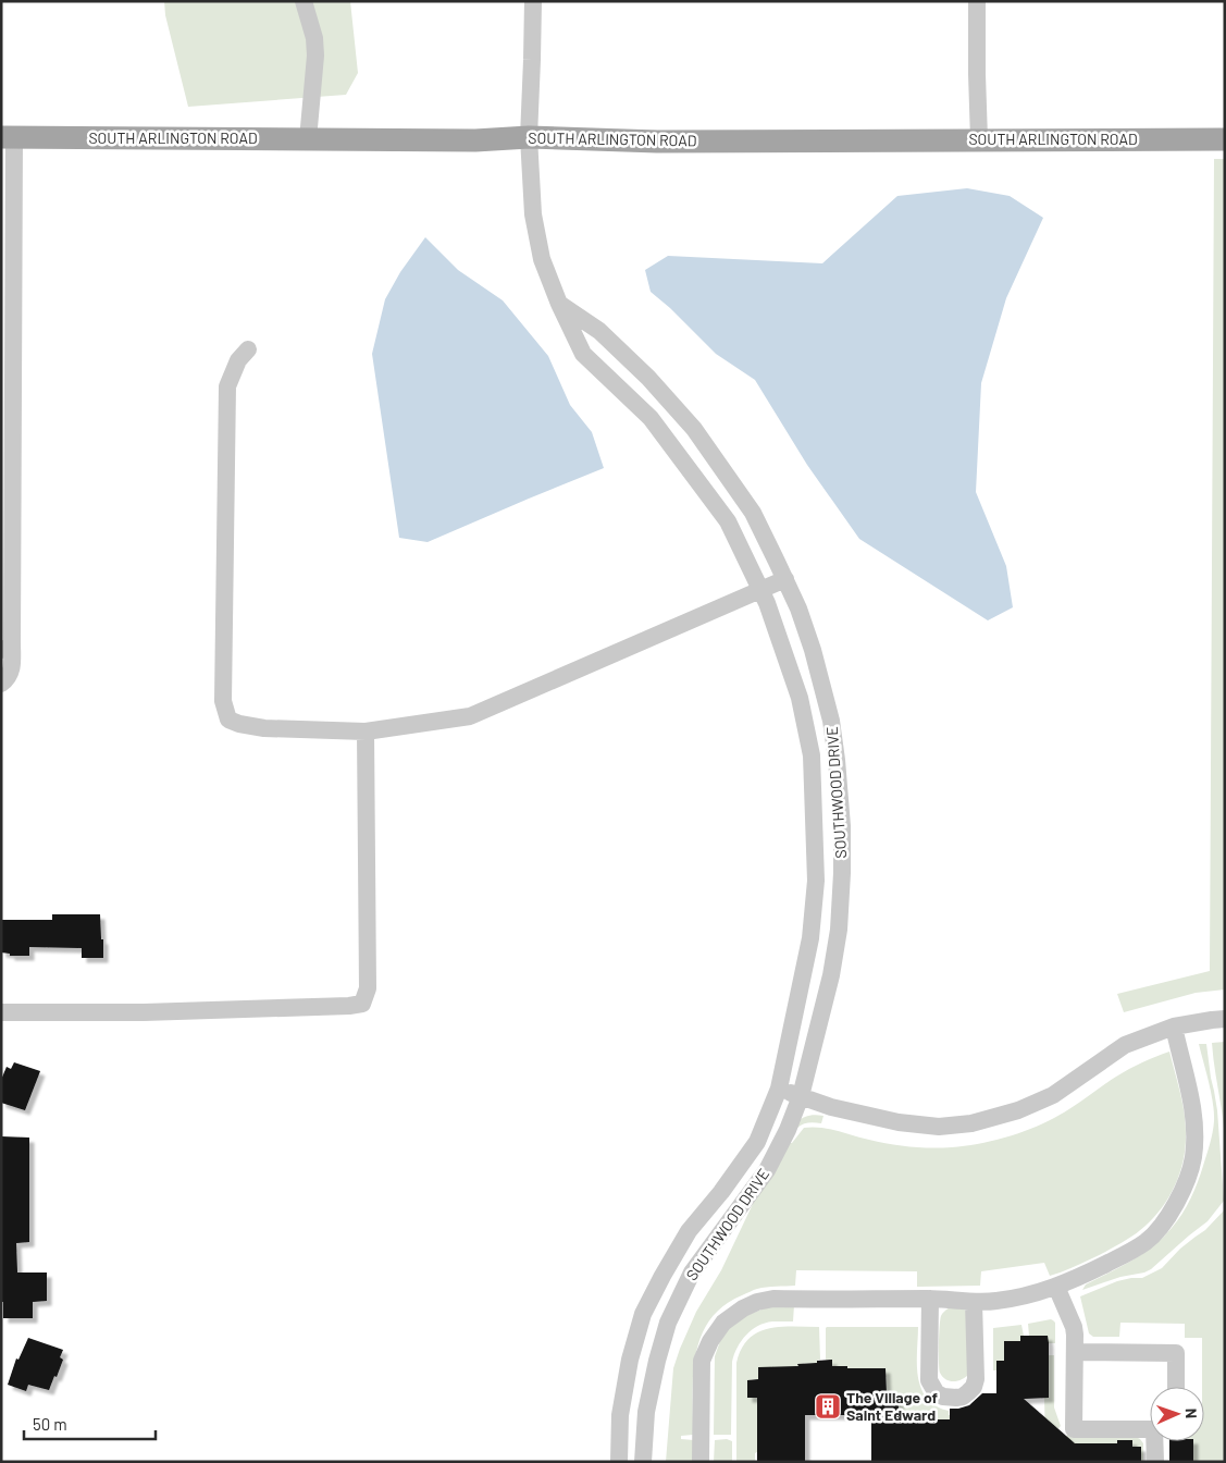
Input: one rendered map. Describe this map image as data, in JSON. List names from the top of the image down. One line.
{"streets":{"main road":["SOUTH ARLINGTON ROAD"],"street":["SOUTHWOOD DRIVE"]},"crossings":[["SOUTH ARLINGTON ROAD","SOUTHWOOD DRIVE"]],"places":{"building":["The Village of Saint Edward"]},"scale_bar":"50 m","north":"right"}
